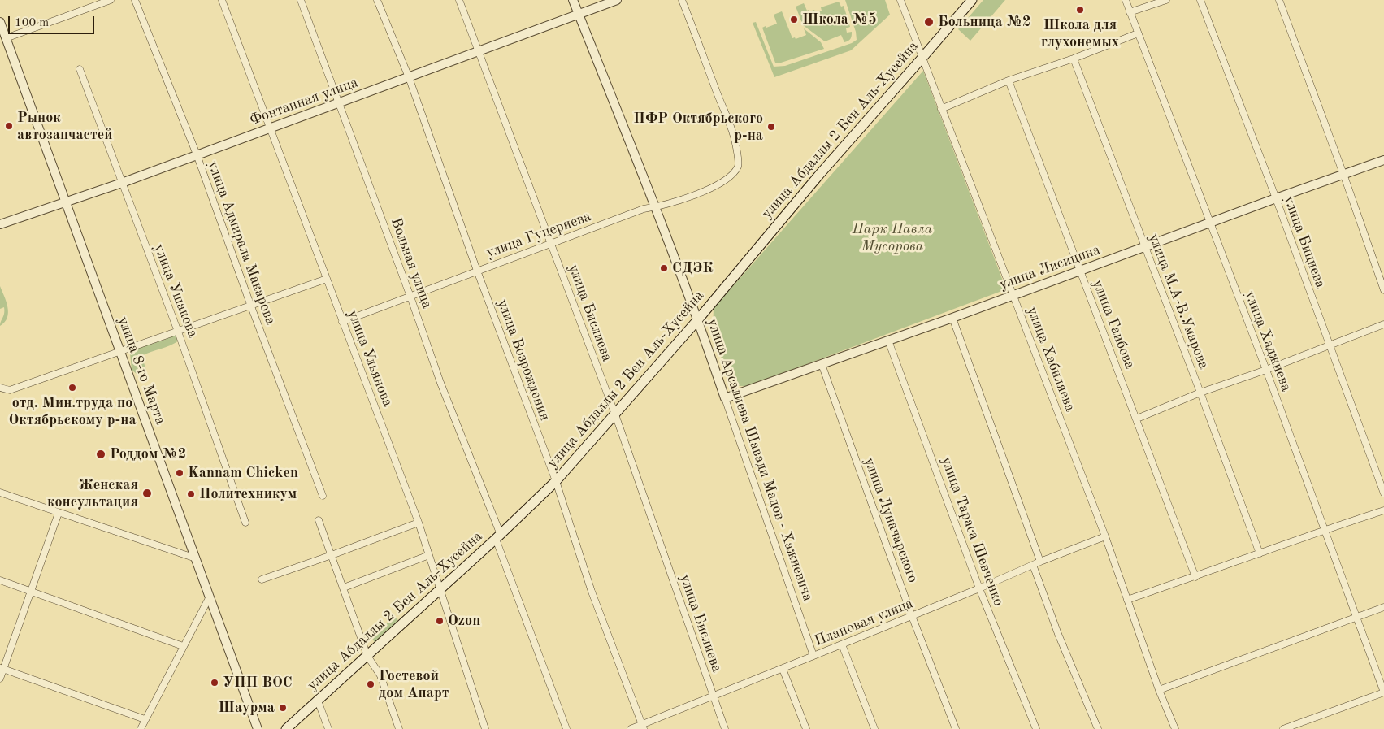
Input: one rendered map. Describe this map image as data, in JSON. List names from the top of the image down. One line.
{"streets":{"main road":["улица Абдаллы 2 Бен Аль-Хусейна"],"street":["Фонтанная улица","улица Гуцериева","улица Бициева","улица Адмирала Макарова","Вольная улица","улица Лисицина","улица Ушакова","улица М.А-В.Умарова","улица Бислиева","улица Гаибова","улица Хаджиева","улица Ульянова","улица Хабиляева","улица Возрождения","улица 8-го Марта","улица Арсалиева Шавади Мадов - Хажиевича","улица Луначарского","улица Тараса Шевченко","Плановая улица"]},"crossings":[["Фонтанная улица","улица Адмирала Макарова"],["Фонтанная улица","Вольная улица"],["Фонтанная улица","улица Ушакова"],["Фонтанная улица","улица Бислиева"],["Фонтанная улица","улица Ульянова"],["Фонтанная улица","улица Возрождения"],["Фонтанная улица","улица 8-го Марта"],["Фонтанная улица","улица Арсалиева Шавади Мадов - Хажиевича"],["улица Абдаллы 2 Бен Аль-Хусейна","Вольная улица"],["улица Абдаллы 2 Бен Аль-Хусейна","улица Бислиева"],["улица Абдаллы 2 Бен Аль-Хусейна","улица Ульянова"],["улица Абдаллы 2 Бен Аль-Хусейна","улица Хабиляева"],["улица Абдаллы 2 Бен Аль-Хусейна","улица Возрождения"],["улица Абдаллы 2 Бен Аль-Хусейна","улица Арсалиева Шавади Мадов - Хажиевича"],["улица Гуцериева","Вольная улица"],["улица Гуцериева","улица Бислиева"],["улица Гуцериева","улица Ульянова"],["улица Гуцериева","улица Возрождения"],["улица Гуцериева","улица Арсалиева Шавади Мадов - Хажиевича"],["улица Бициева","улица Лисицина"],["улица Лисицина","улица М.А-В.Умарова"],["улица Лисицина","улица Гаибова"],["улица Лисицина","улица Хаджиева"],["улица Лисицина","улица Хабиляева"],["улица Лисицина","улица Арсалиева Шавади Мадов - Хажиевича"],["улица Лисицина","улица Луначарского"],["улица Лисицина","улица Тараса Шевченко"],["улица Бислиева","Плановая улица"],["улица Хабиляева","Плановая улица"],["улица Возрождения","Плановая улица"],["улица Арсалиева Шавади Мадов - Хажиевича","Плановая улица"],["улица Луначарского","Плановая улица"],["улица Тараса Шевченко","Плановая улица"]],"parks":["Парк Павла Мусорова"],"places":["Школа для глухонемых","Школа №5","Больница №2","Рынок автозапчастей","ПФР Октябрьского р-на","СДЭК","отд. Мин.труда по Октябрьскому р-на","Роддом №2","Kannam Chicken","Женская консультация","Политехникум","Ozon","УПП ВОС","Гостевой дом Апарт","Шаурма"],"scale_bar":"100 m"}
